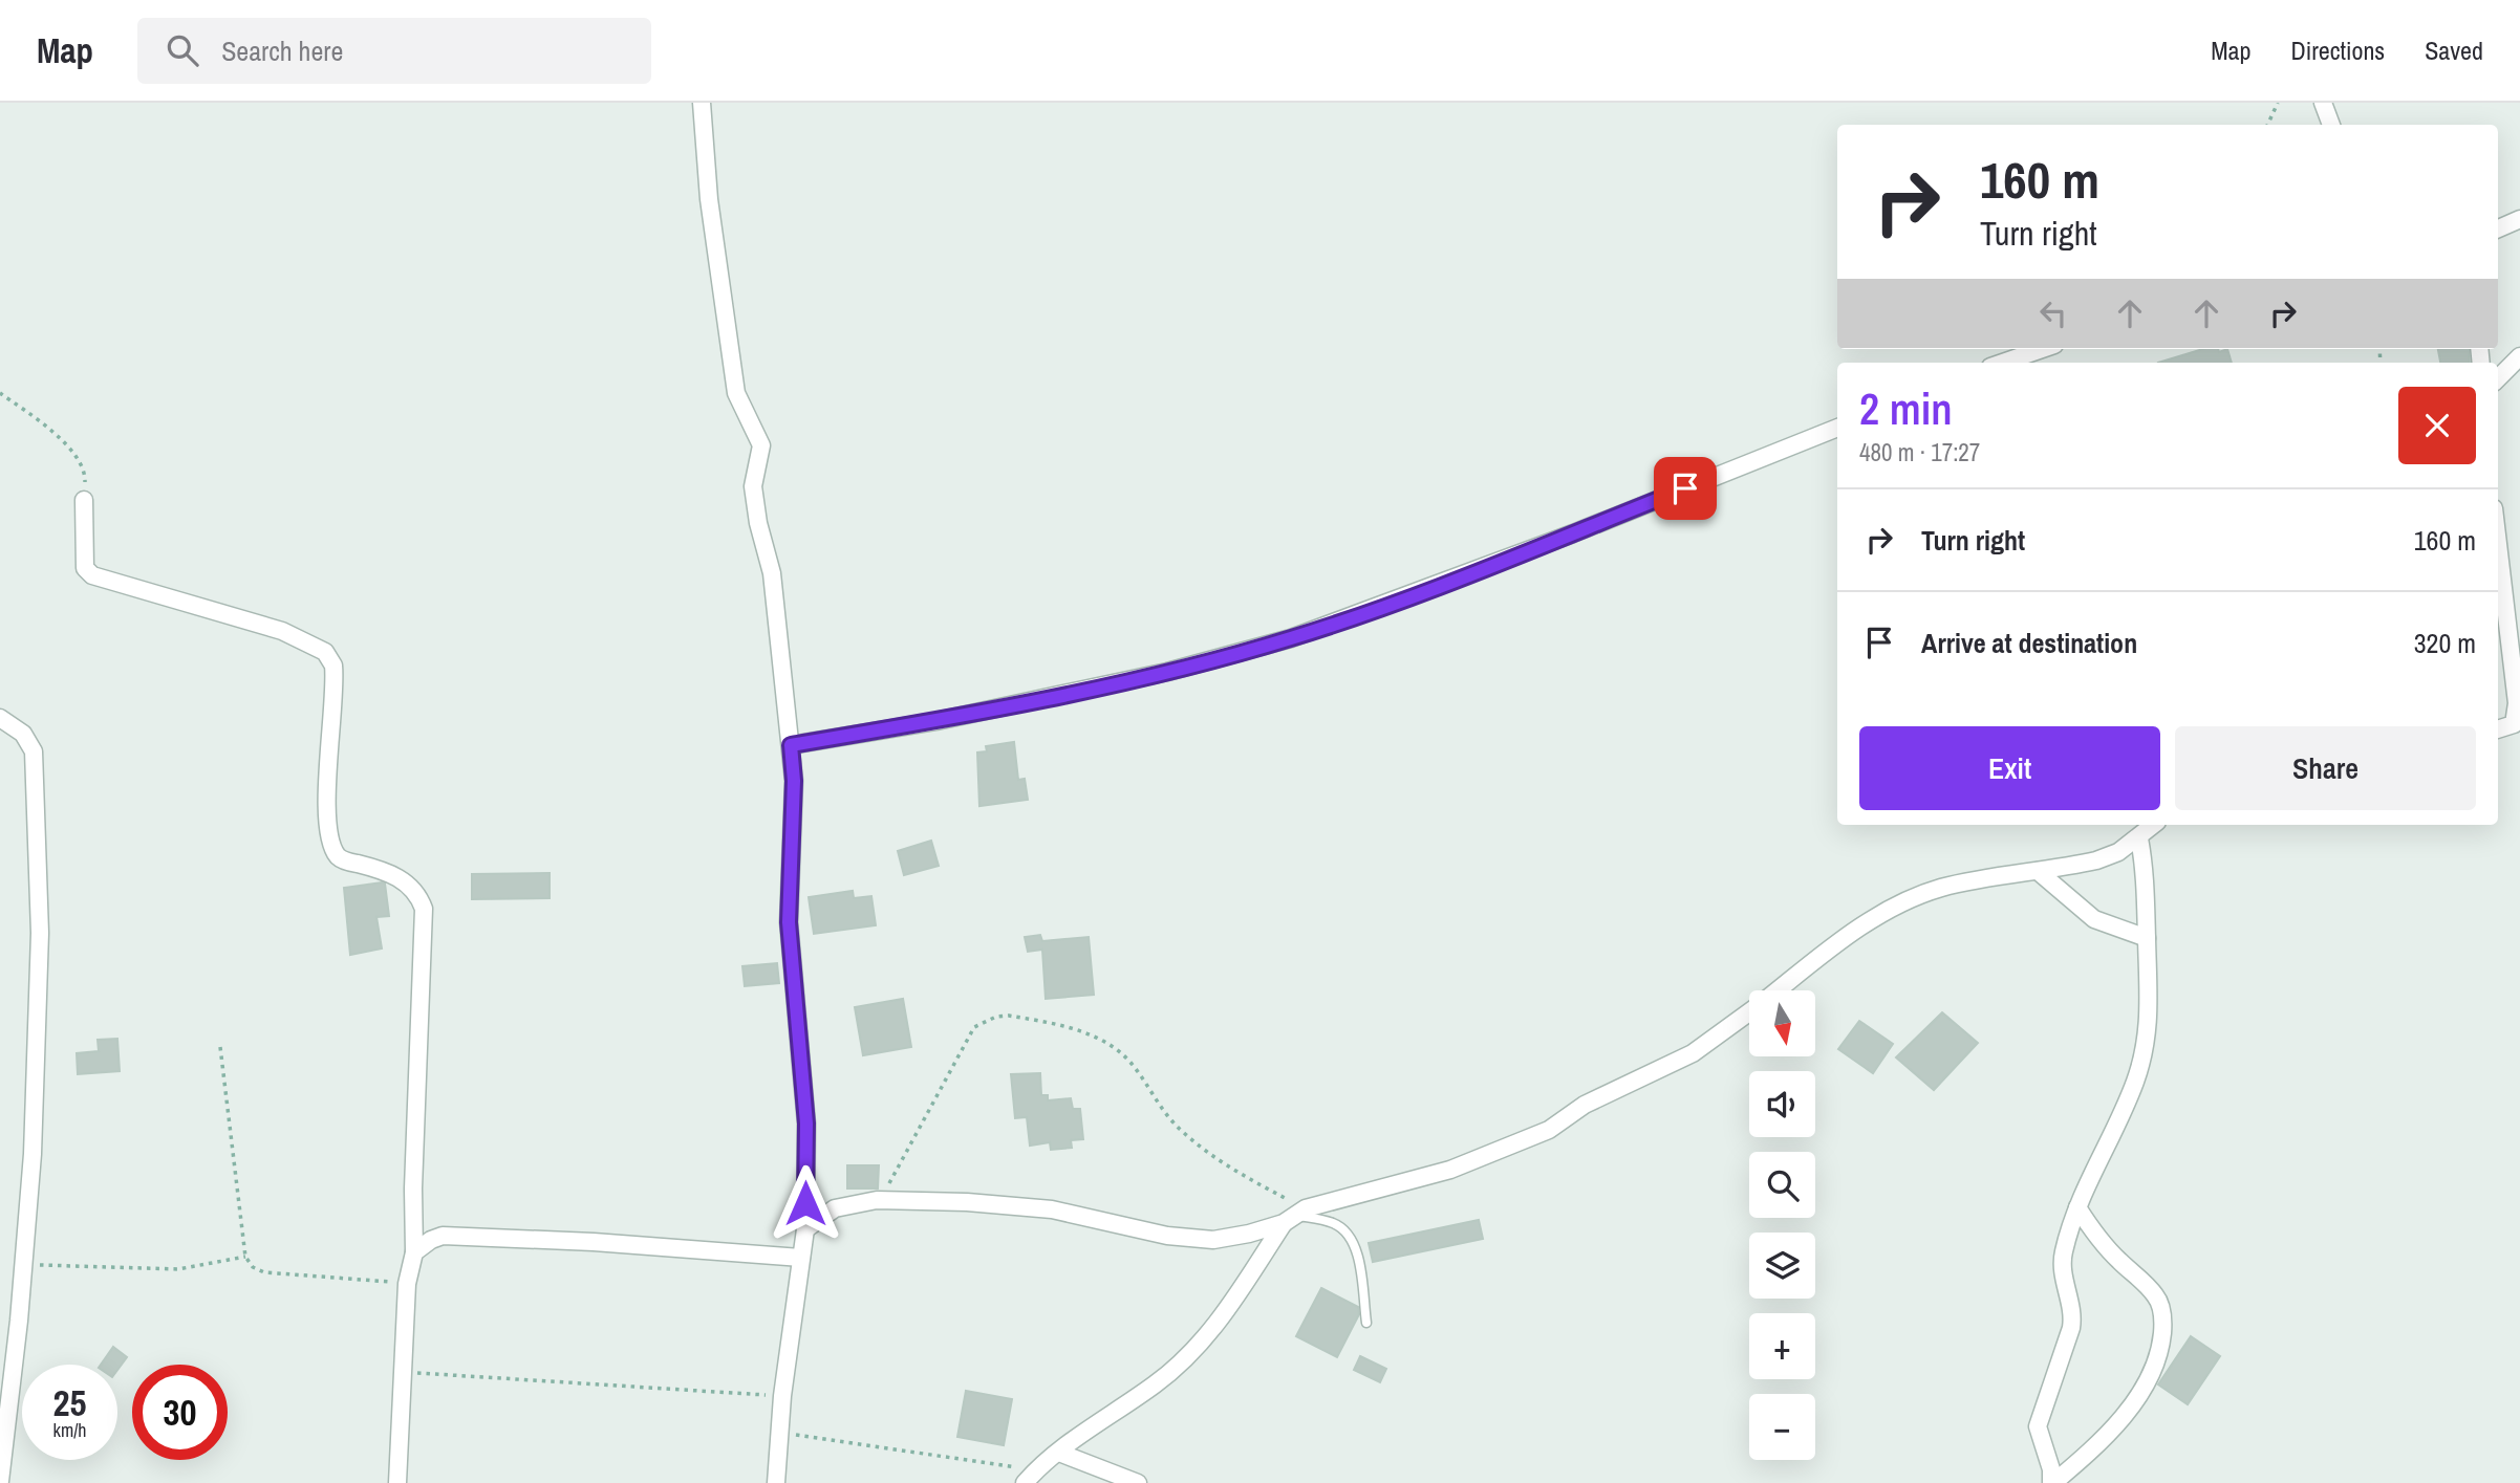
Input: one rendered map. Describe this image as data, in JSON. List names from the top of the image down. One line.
{"north":"bottom","page":{"header":"Map","search":"Search here","nav":["Map","Directions","Saved"],"turn":["160 m","Turn right"],"heading":["2 min","480 m · 17:27"],"list":[{"name":"Turn right","value":"160 m"},{"name":"Arrive at destination","value":"320 m"}],"buttons":["Exit","Share"],"map_buttons":["+","−"],"speed":"25 km/h","limit":"30"}}
